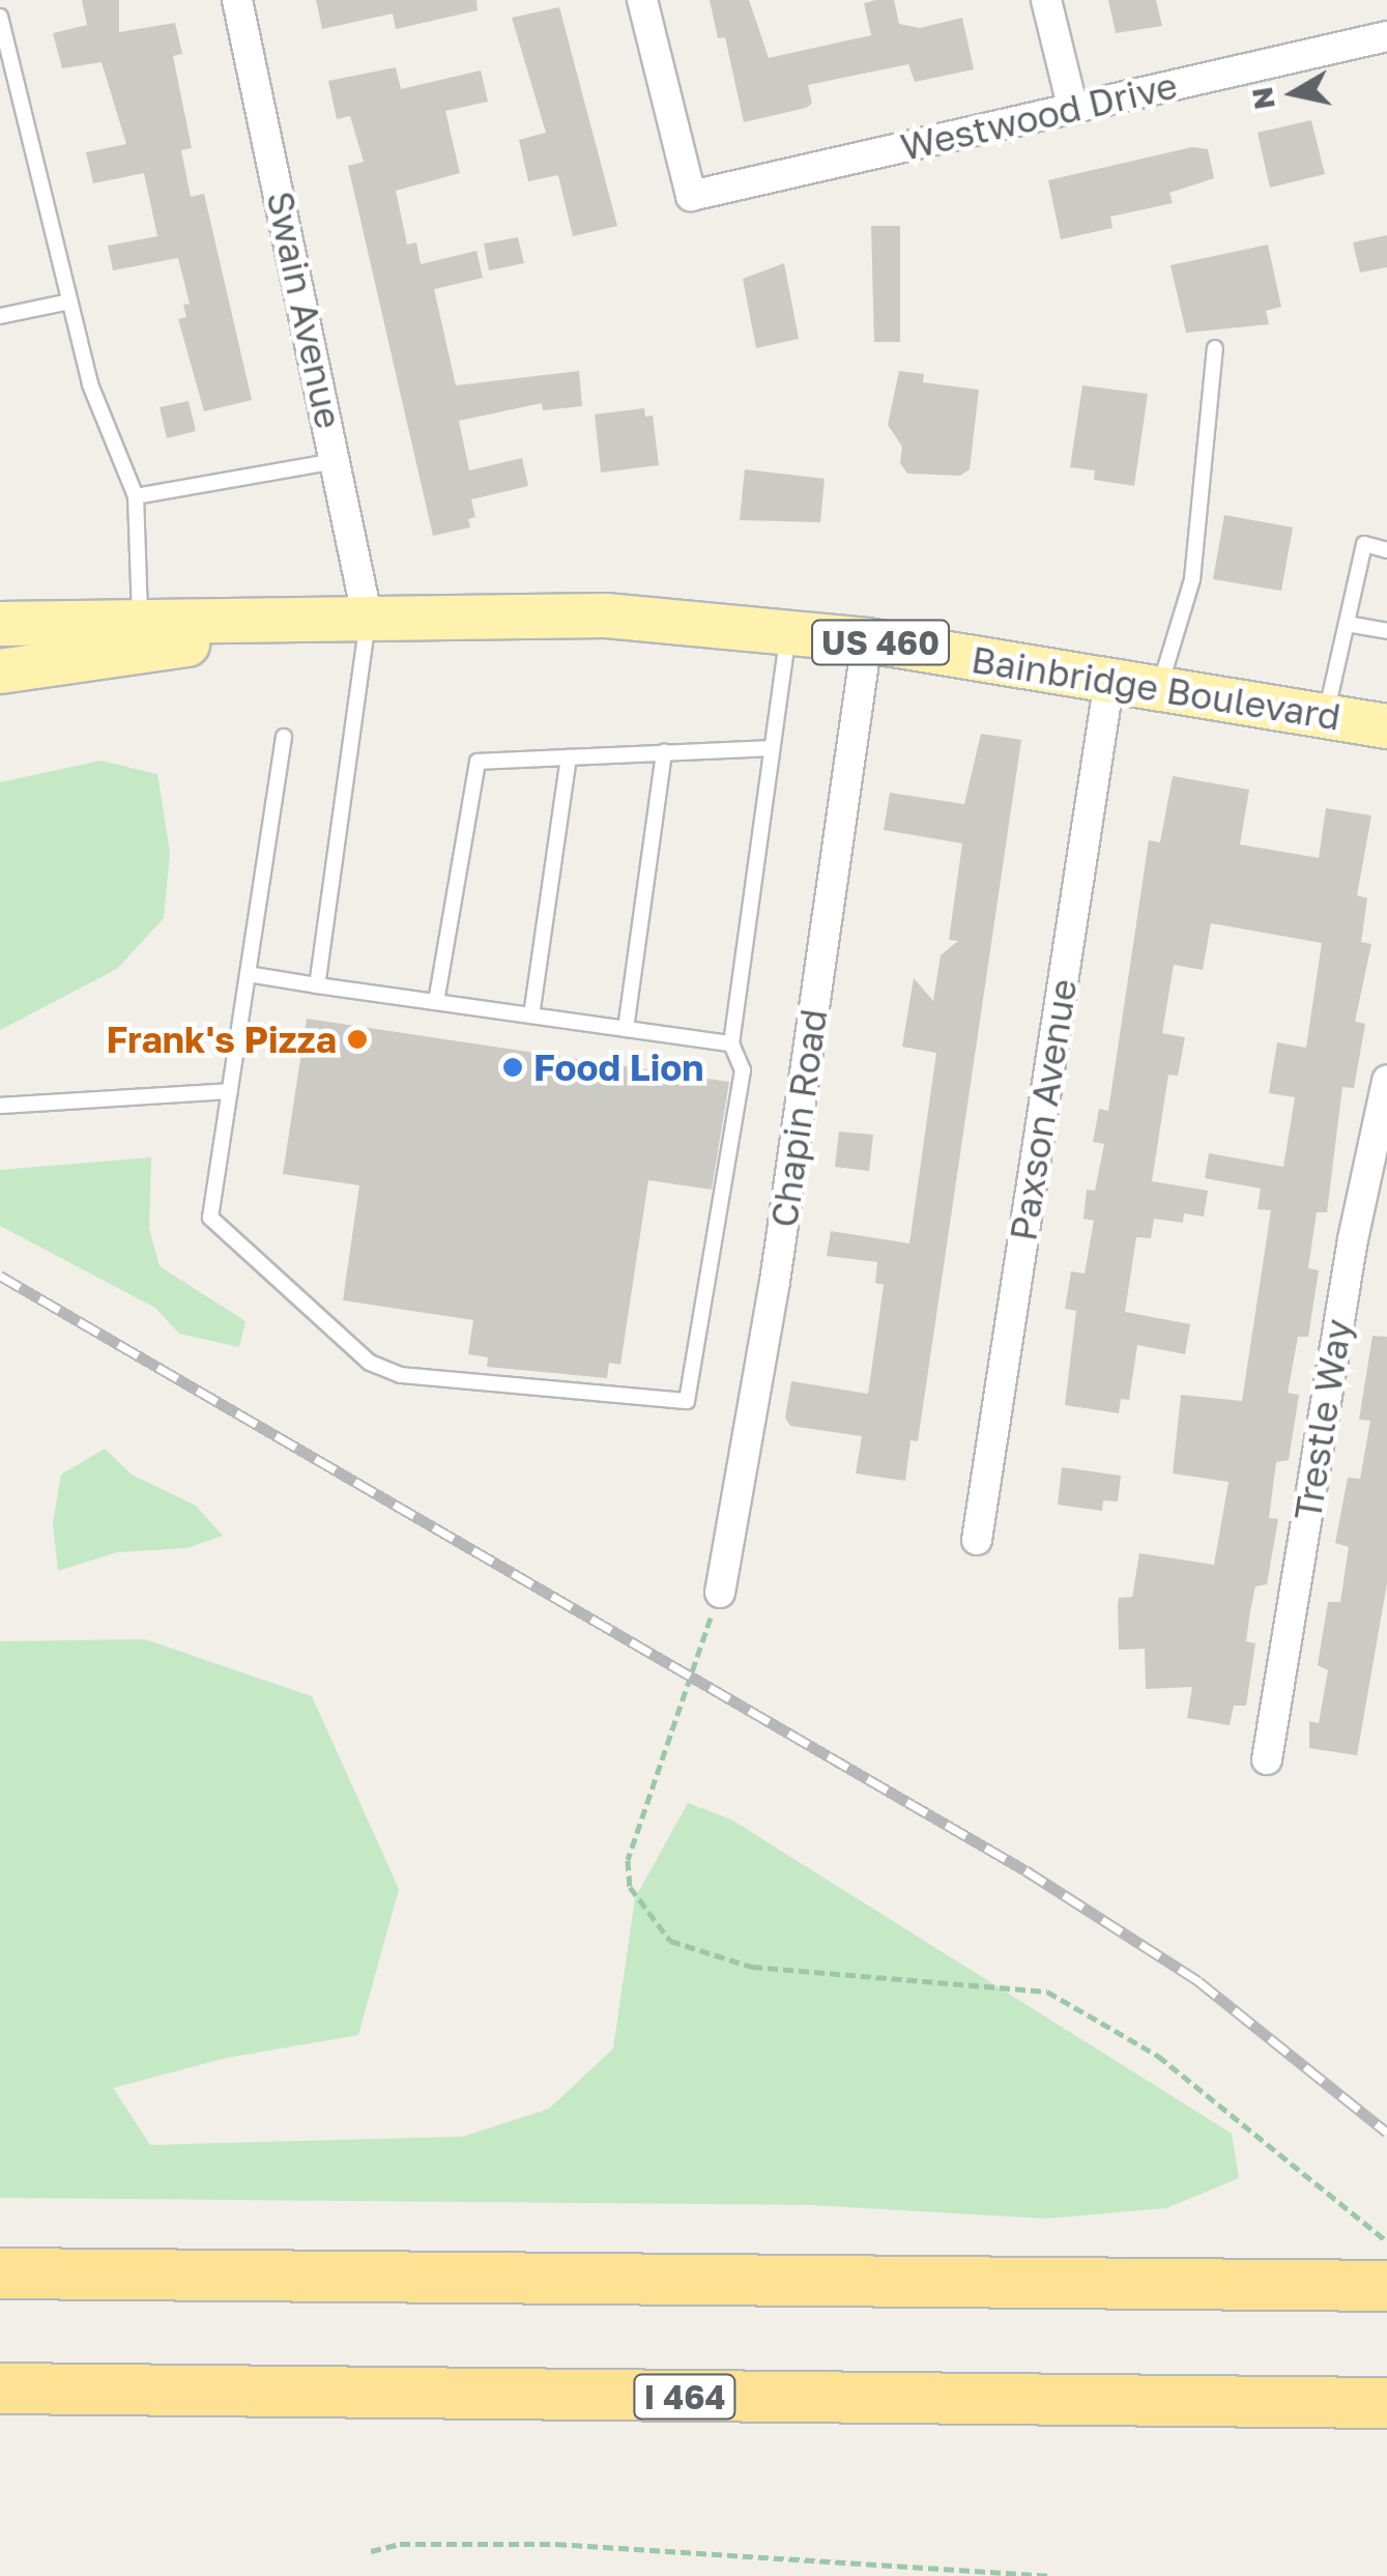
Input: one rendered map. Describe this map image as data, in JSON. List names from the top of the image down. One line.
{"streets":{"highway":["I 464"],"main road":["US 460","Bainbridge Boulevard"],"street":["Westwood Drive","Swain Avenue","Paxson Avenue","Chapin Road","Trestle Way"]},"crossings":[["Swain Avenue","Bainbridge Boulevard"],["Bainbridge Boulevard","Paxson Avenue"],["Bainbridge Boulevard","Chapin Road"]],"places":["Frank's Pizza","Food Lion"],"north":"left"}
